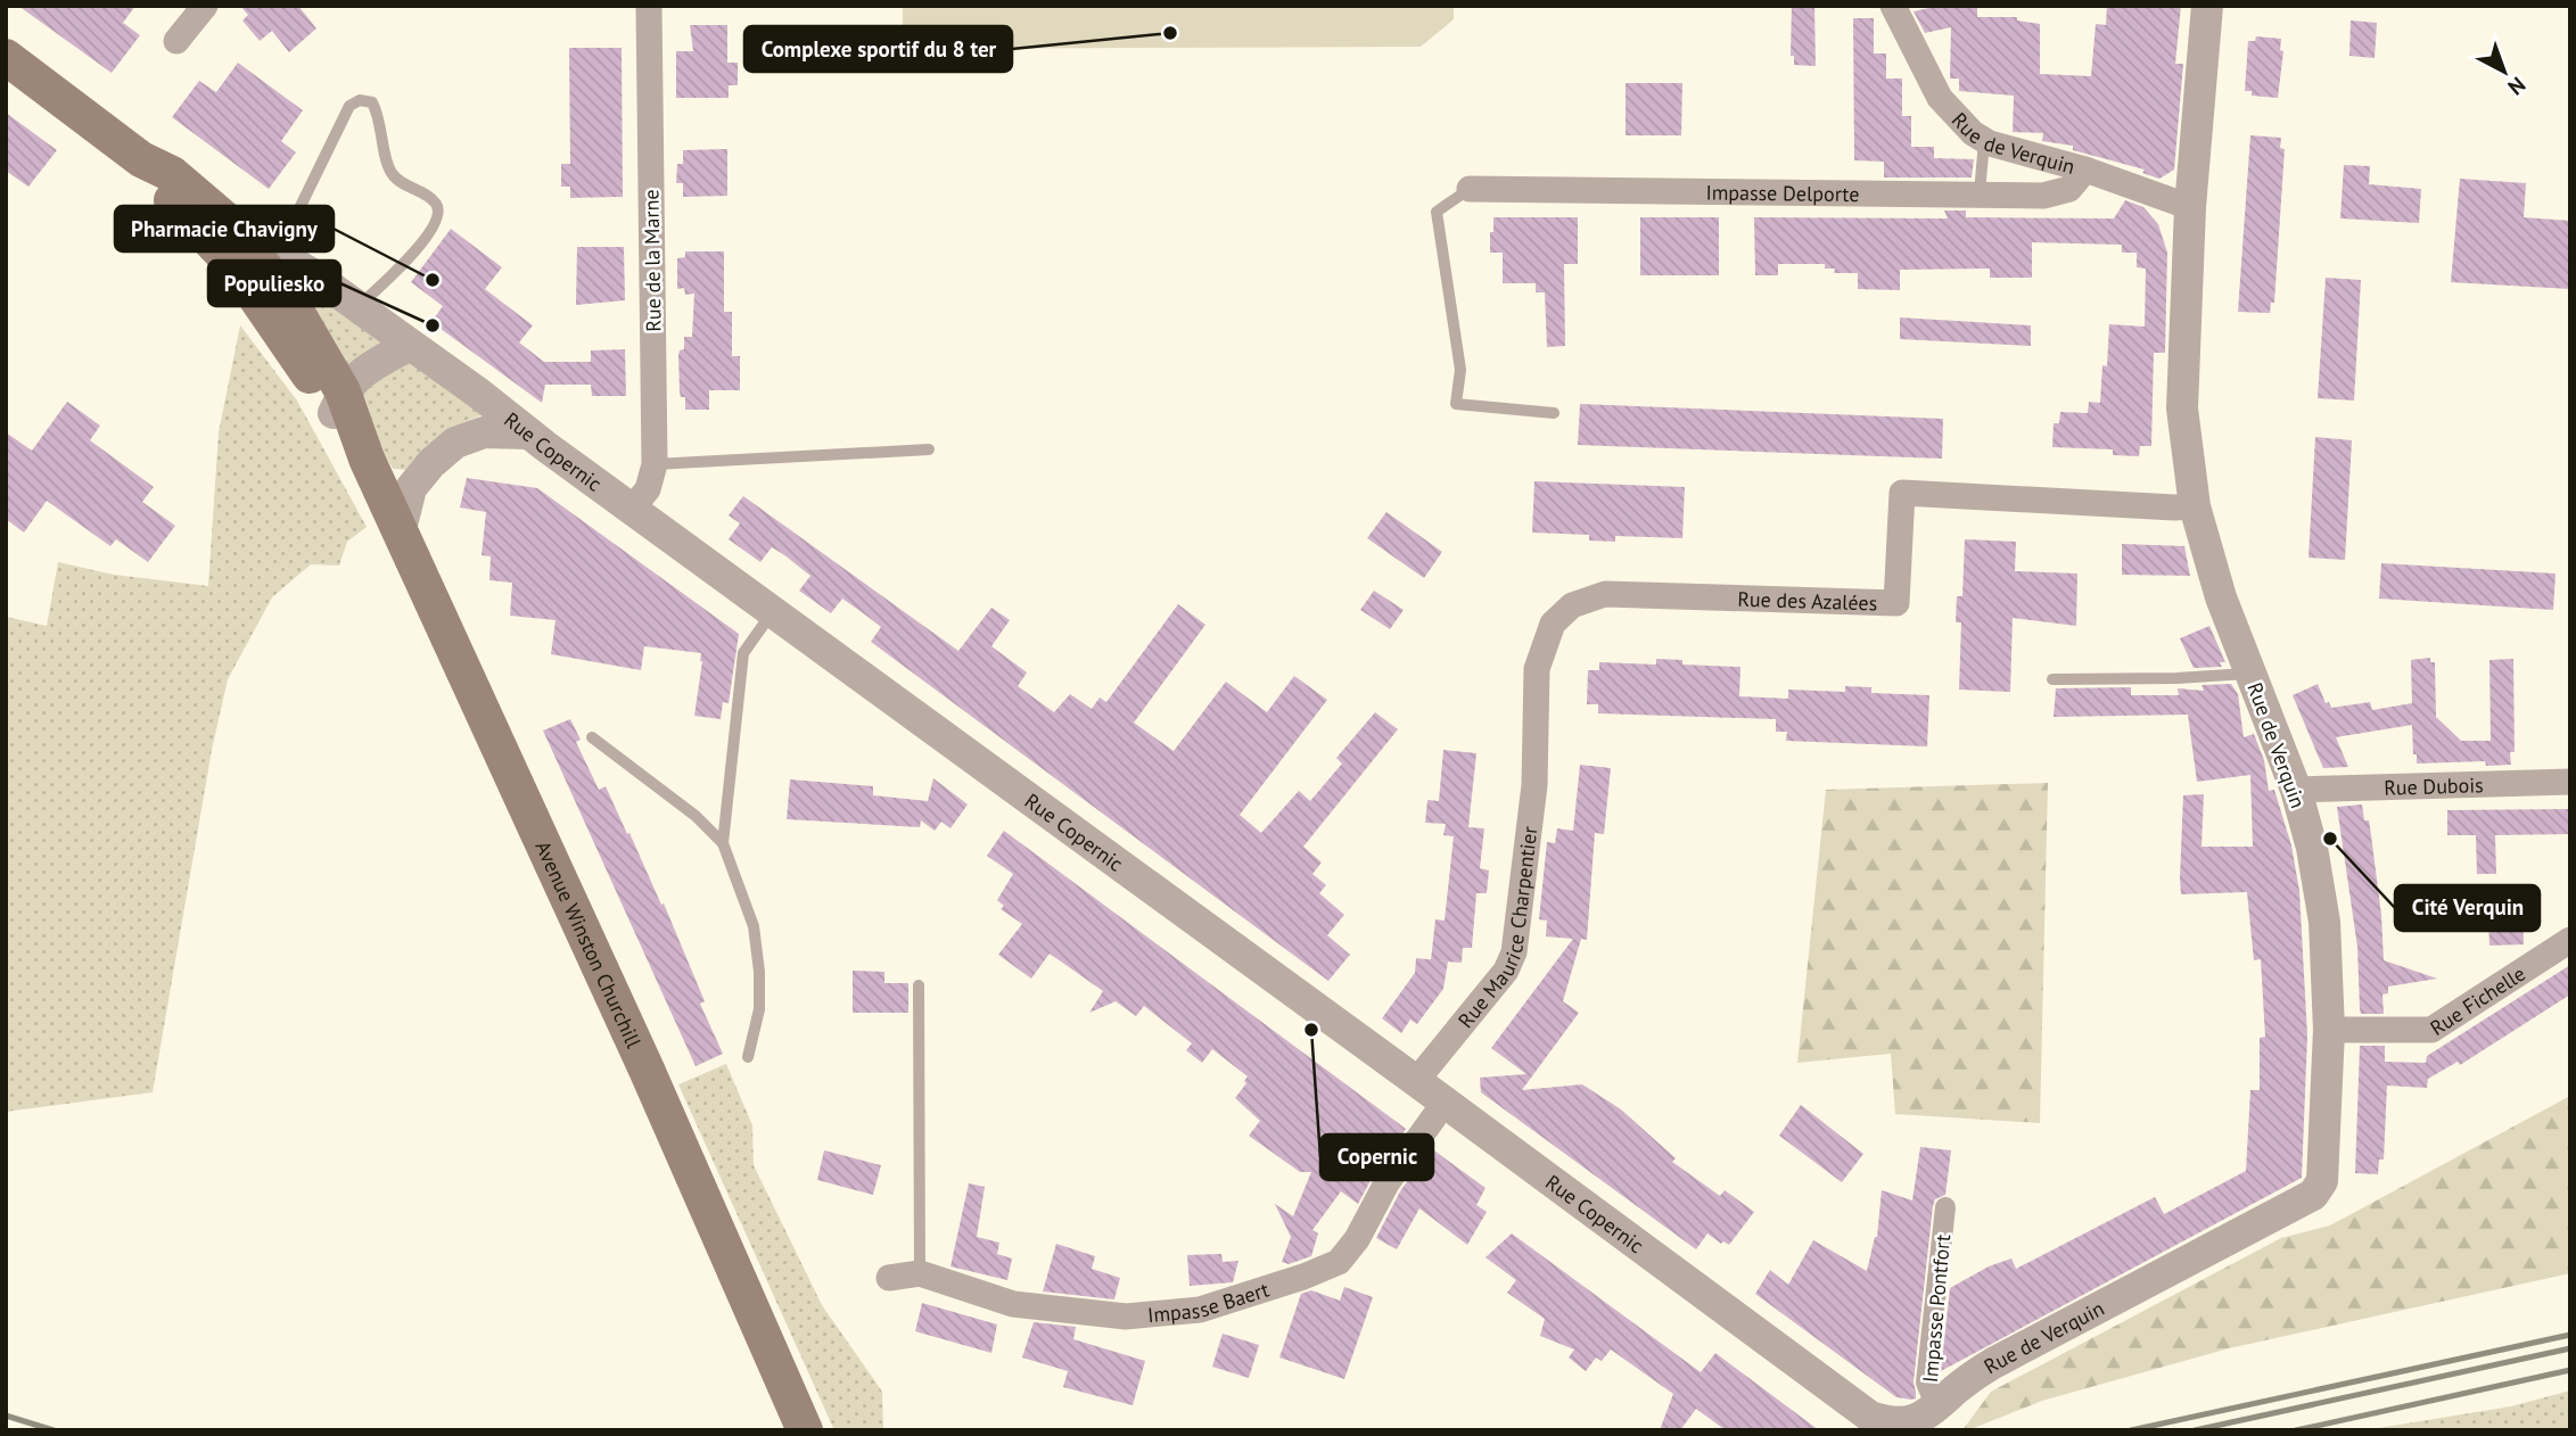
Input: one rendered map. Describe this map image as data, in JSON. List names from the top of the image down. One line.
{"streets":{"main road":["Avenue Winston Churchill"],"street":["Rue de Verquin","Impasse Delporte","Rue de la Marne","Rue Copernic","Rue des Azalées","Rue Dubois","Rue Maurice Charpentier","Rue Fichelle","Impasse Baert","Impasse Pontfort"]},"crossings":[["Rue de Verquin","Impasse Delporte"],["Rue de Verquin","Rue Copernic"],["Rue de Verquin","Rue des Azalées"],["Rue de Verquin","Rue Dubois"],["Rue de Verquin","Rue Fichelle"],["Rue de Verquin","Impasse Pontfort"],["Rue de la Marne","Rue Copernic"],["Rue Copernic","Rue Maurice Charpentier"],["Rue Copernic","Avenue Winston Churchill"],["Rue Copernic","Impasse Baert"],["Rue des Azalées","Rue Maurice Charpentier"]],"places":["Complexe sportif du 8 ter","Pharmacie Chavigny","Populiesko","Cité Verquin","Copernic"],"north":"bottom right"}
